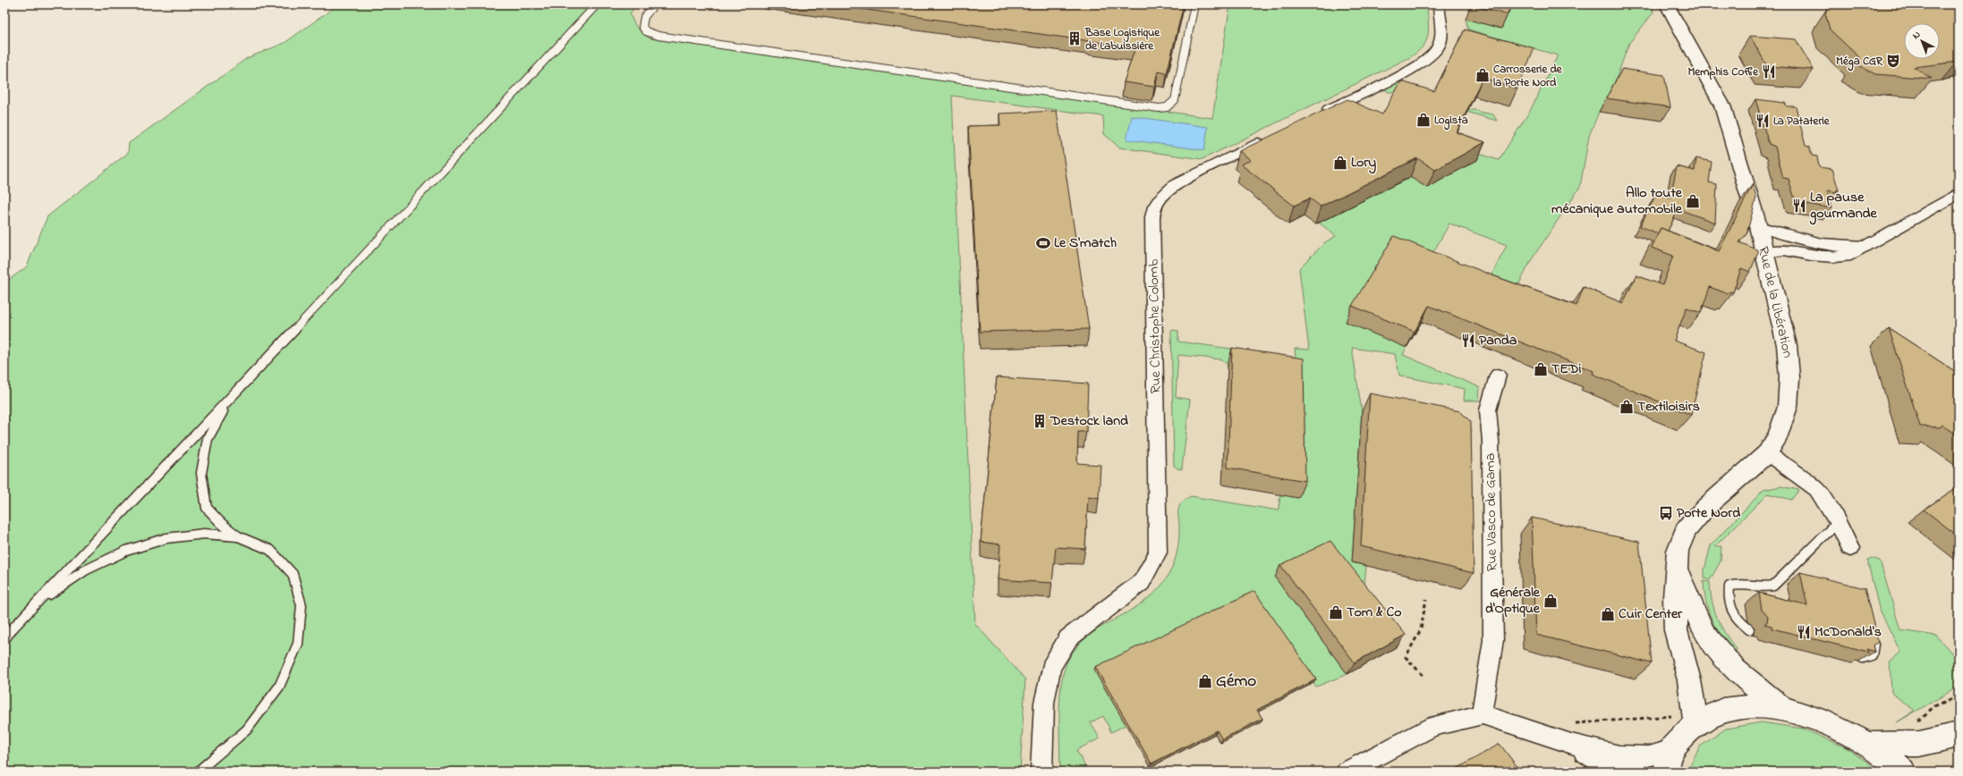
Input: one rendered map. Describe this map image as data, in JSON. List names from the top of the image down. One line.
{"streets":{"main road":["Rue de la Libération"],"street":["Rue Christophe Colomb","Rue Vasco de Gama"]},"places":{"building":["Base Logistique de Labuissière","Destock land"],"theatre":["Méga CGR"],"restaurant":["Memphis Coffie","La Pataterie","La pause gourmande","Panda","McDonald's"],"shop":["Carrosserie de la Porte Nord","Logista","Lory","Allo toute mécanique automobile","TEDi","Textiloisirs","Générale d'Optique","Tom & Co","Cuir Center","Gémo"],"sports":["Le S'match"],"bus stop":["Porte Nord"]},"north":"top left"}
